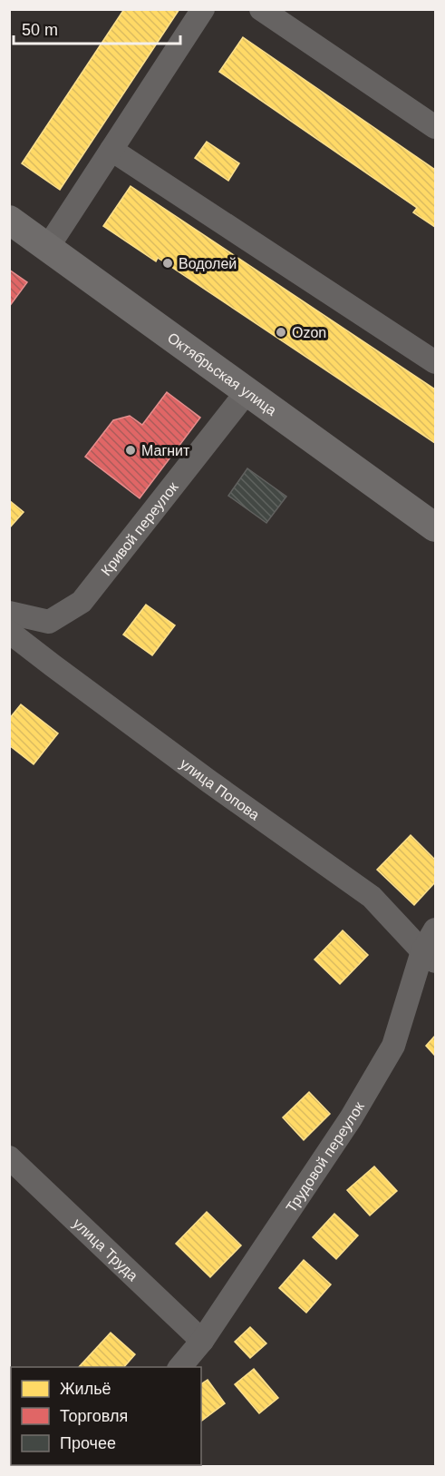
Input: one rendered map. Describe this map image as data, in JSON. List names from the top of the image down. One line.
{"streets":{"main road":["Октябрьская улица"],"street":["Кривой переулок","улица Попова","Трудовой переулок","улица Труда"]},"crossings":[["Октябрьская улица","Кривой переулок"],["улица Попова","Трудовой переулок"],["Трудовой переулок","улица Труда"]],"places":["Водолей","Ozon","Магнит"],"legend":["Жильё","Торговля","Прочее"],"scale_bar":"50 m"}
